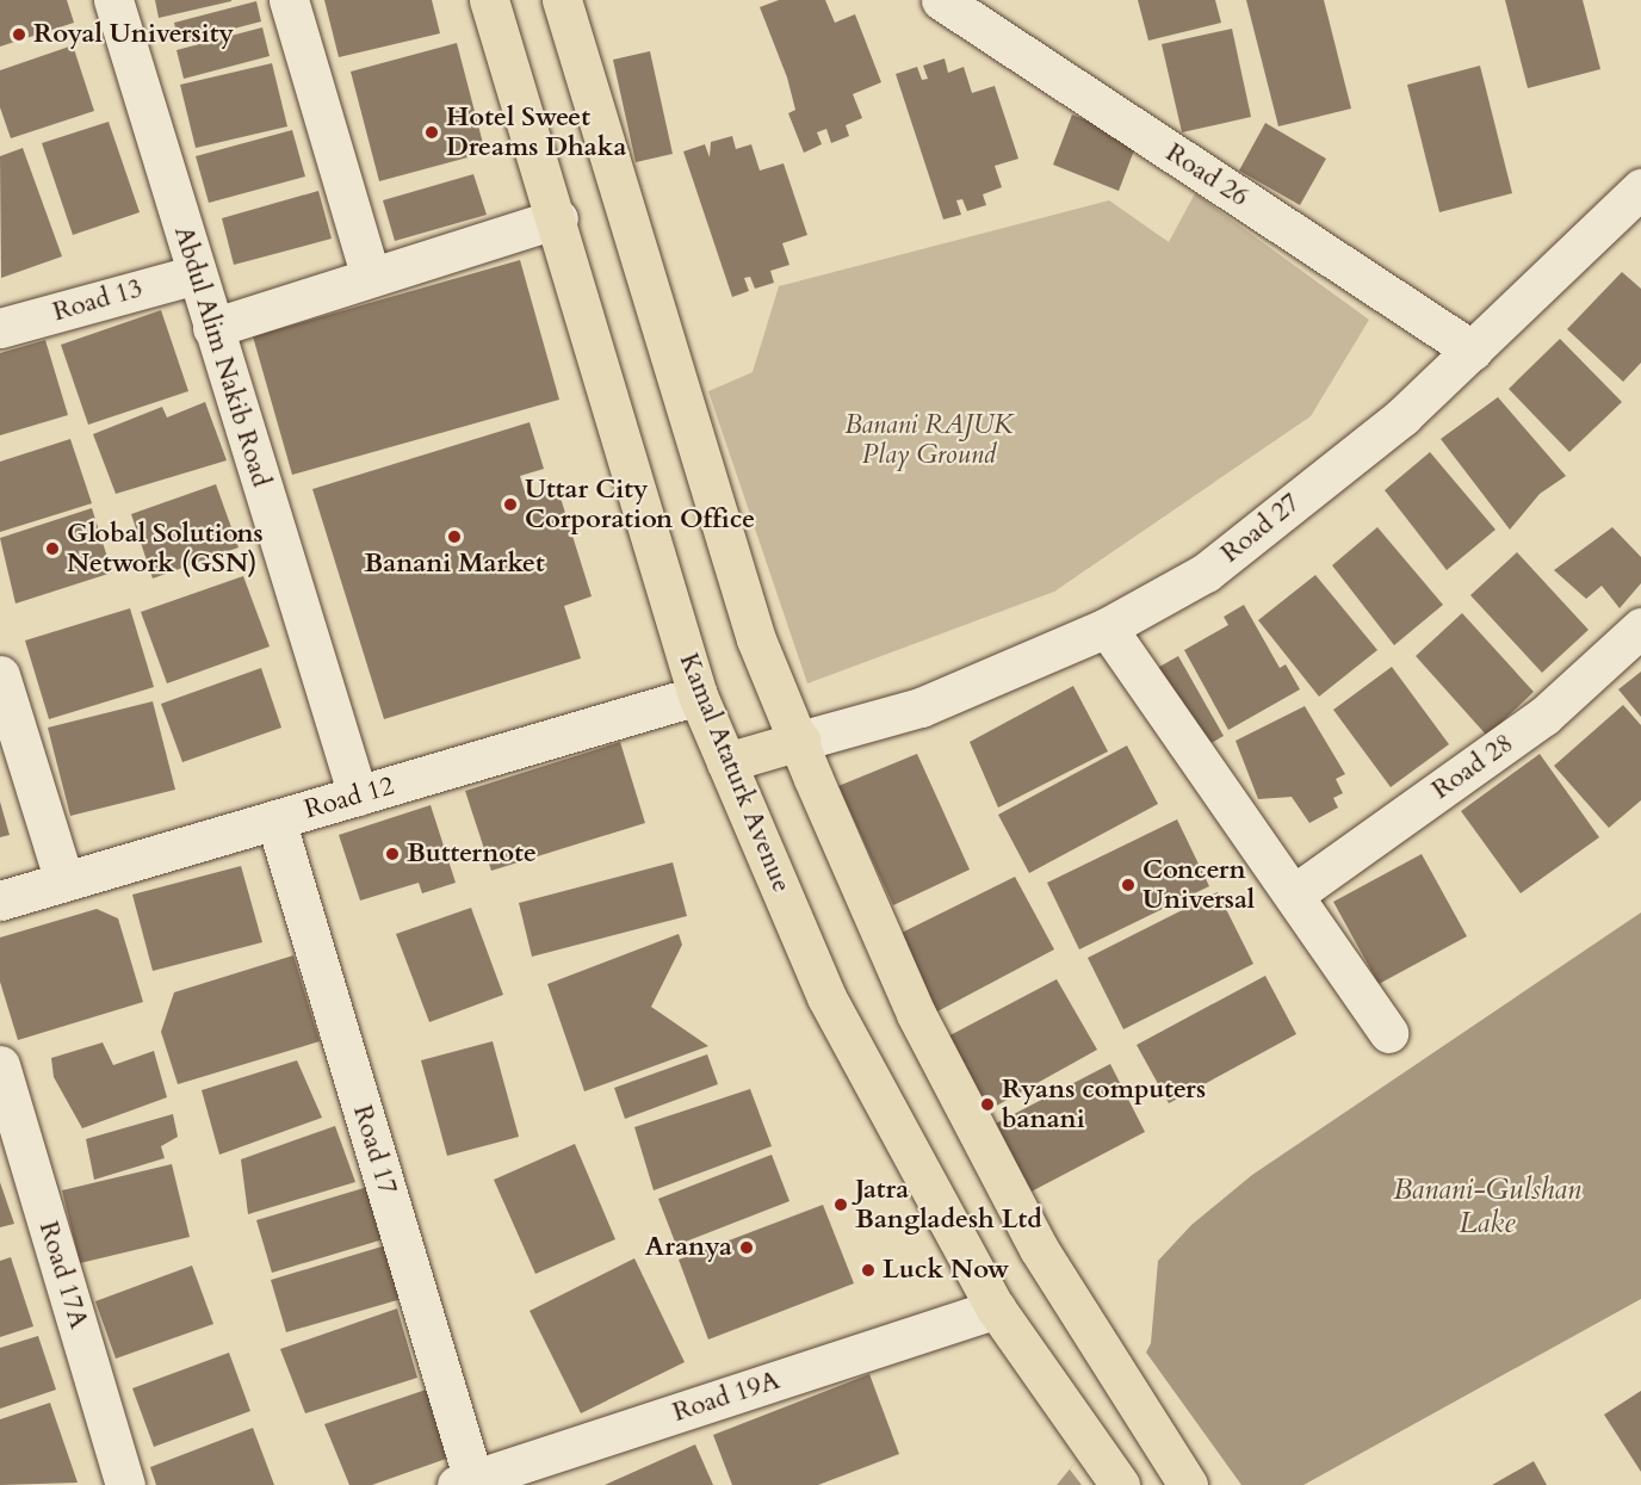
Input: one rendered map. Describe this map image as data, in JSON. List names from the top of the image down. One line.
{"streets":{"main road":["Kamal Ataturk Avenue"],"street":["Road 26","Road 13","Abdul Alim Nakib Road","Road 27","Road 28","Road 12","Road 17","Road 17A","Road 19A"]},"crossings":[["Road 26","Road 27"],["Road 13","Abdul Alim Nakib Road"],["Abdul Alim Nakib Road","Road 12"],["Kamal Ataturk Avenue","Road 12"],["Kamal Ataturk Avenue","Road 19A"],["Road 12","Road 17"],["Road 17","Road 19A"]],"water":["Banani-Gulshan Lake"],"parks":["Banani RAJUK Play Ground"],"places":["Royal University","Hotel Sweet Dreams Dhaka","Uttar City Corporation Office","Banani Market","Global Solutions Network (GSN)","Butternote","Concern Universal","Ryans computers banani","Jatra Bangladesh Ltd","Aranya","Luck Now"]}
